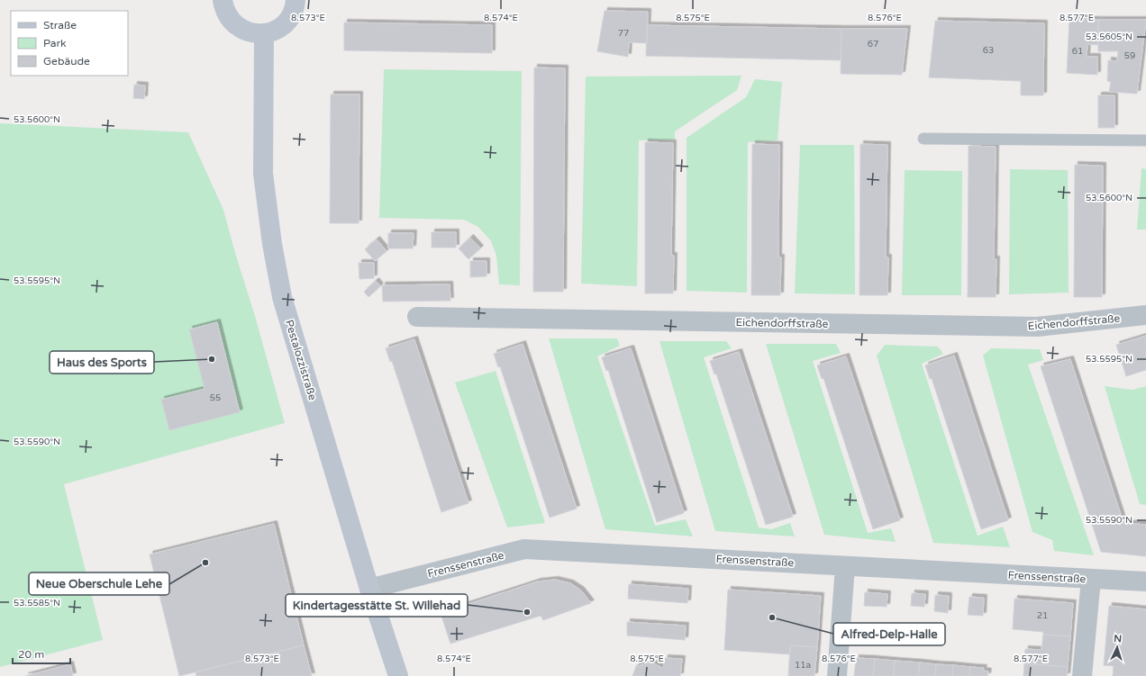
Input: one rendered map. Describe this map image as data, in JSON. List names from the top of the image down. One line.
{"streets":{"street":["Eichendorffstraße","Pestalozzistraße","Frenssenstraße"]},"crossings":[["Pestalozzistraße","Frenssenstraße"]],"places":["Haus des Sports","Neue Oberschule Lehe","Kindertagesstätte St. Willehad","Alfred-Delp-Halle"],"house_numbers":["77","67","63","61","59","55","21","11a"],"legend":["Straße","Park","Gebäude"],"scale_bar":"20 m","north":"top","coordinates":["8.573°E","8.574°E","8.575°E","8.576°E","8.577°E","53.5605°N","53.5600°N","53.5595°N","53.5590°N","53.5585°N"]}
